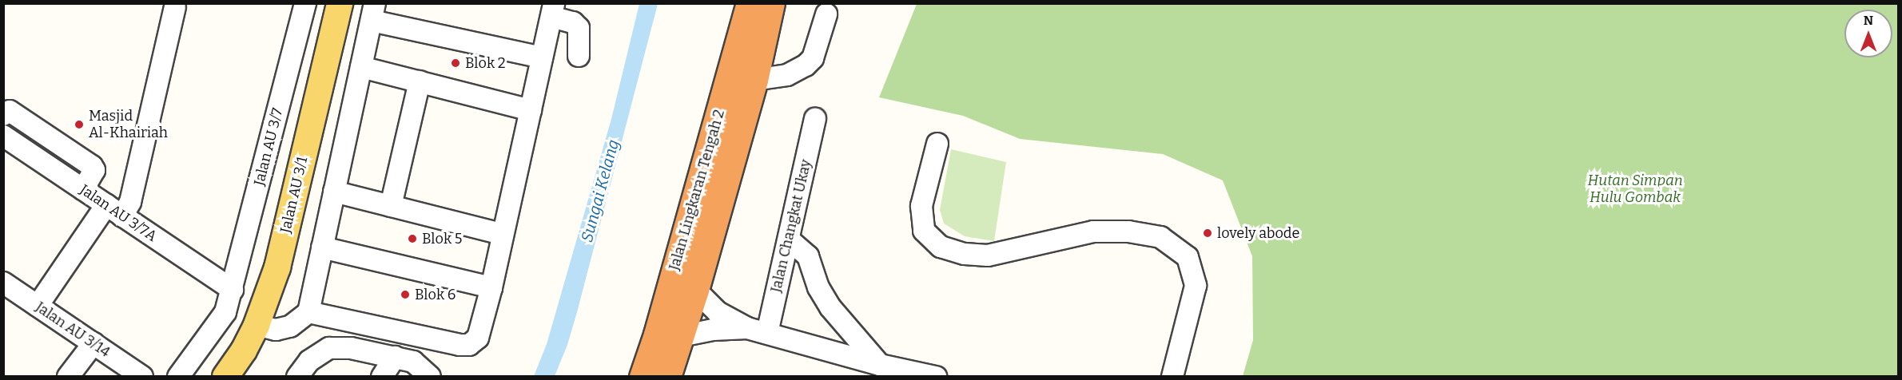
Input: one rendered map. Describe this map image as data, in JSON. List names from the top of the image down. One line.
{"streets":{"highway":["Jalan Lingkaran Tengah 2"],"main road":["Jalan AU 3/1"],"street":["Jalan AU 3/7","Jalan AU 3/7A","Jalan Changkat Ukay","Jalan AU 3/14"]},"crossings":[["Jalan AU 3/7","Jalan AU 3/7A"]],"water":["Sungai Kelang"],"parks":["Hutan Simpan Hulu Gombak"],"places":["Blok 2","Masjid Al-Khairiah","lovely abode","Blok 5","Blok 6"],"north":"top"}
